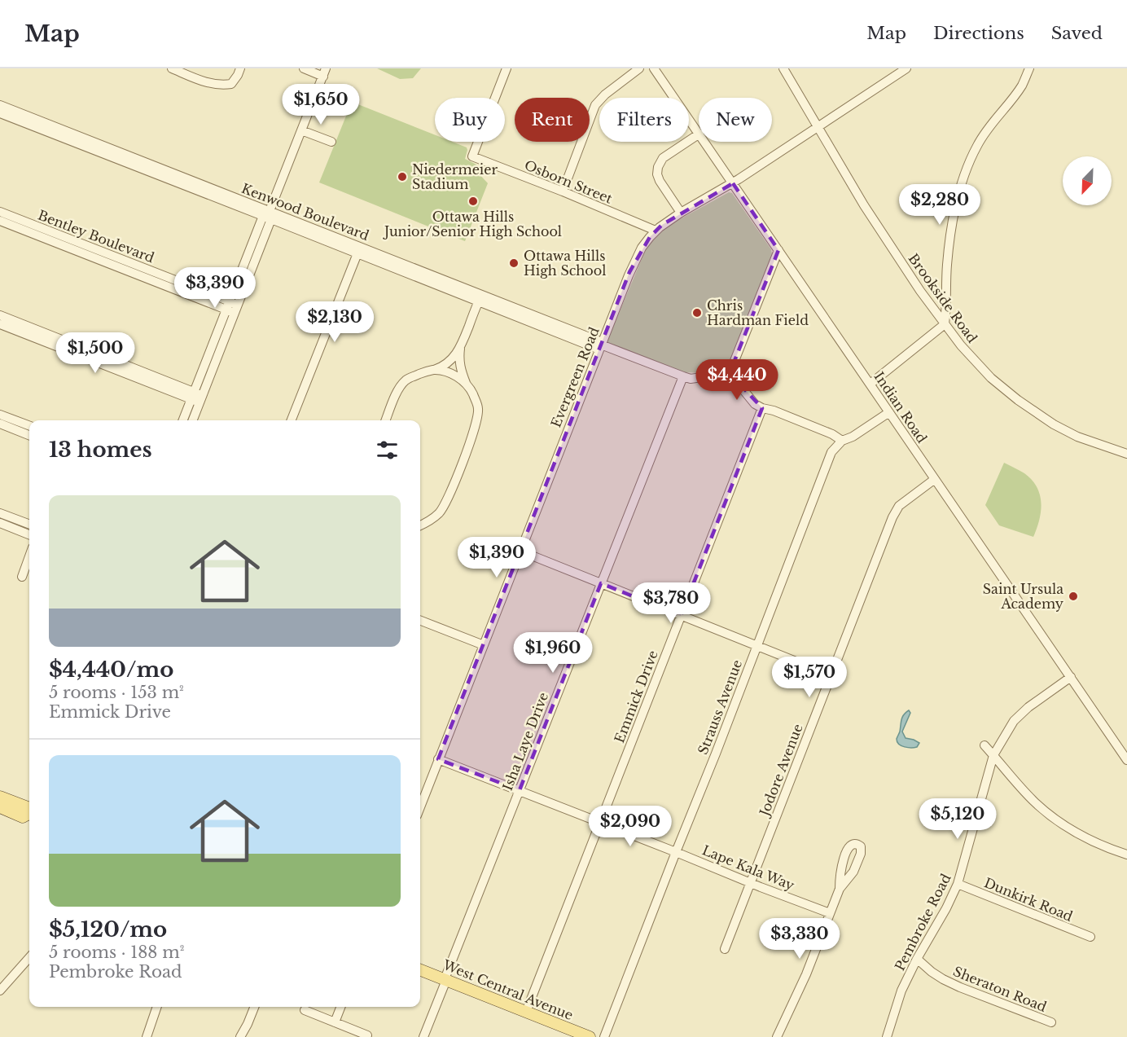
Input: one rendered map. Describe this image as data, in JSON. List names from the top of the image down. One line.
{"streets":{"main road":["West Central Avenue"],"street":["Osborn Street","Kenwood Boulevard","Bentley Boulevard","Brookside Road","Evergreen Road","Indian Road","Emmick Drive","Strauss Avenue","Isha Laye Drive","Jodore Avenue","Lape Kala Way","Dunkirk Road","Pembroke Road","Sheraton Road"]},"crossings":[["Osborn Street","Evergreen Road"],["Kenwood Boulevard","Evergreen Road"],["Kenwood Boulevard","Isha Laye Drive"],["Brookside Road","Evergreen Road"],["Evergreen Road","Indian Road"],["Evergreen Road","Lape Kala Way"],["Indian Road","Strauss Avenue"],["Indian Road","Jodore Avenue"],["Indian Road","Pembroke Road"],["Emmick Drive","Lape Kala Way"],["Emmick Drive","West Central Avenue"],["Strauss Avenue","Lape Kala Way"],["Isha Laye Drive","Lape Kala Way"],["Isha Laye Drive","West Central Avenue"],["Jodore Avenue","Lape Kala Way"],["Dunkirk Road","Pembroke Road"],["Pembroke Road","Sheraton Road"]],"places":["Niedermeier Stadium","Ottawa Hills Junior/Senior High School","Ottawa Hills High School","Chris Hardman Field","Saint Ursula Academy"],"north":"bottom left","page":{"header":"Map","nav":["Map","Directions","Saved"],"price":["$1,650","$2,280","$3,390","$2,130","$1,500","$4,440","$1,390","$3,780","$1,960","$1,570","$5,120","$2,090","$3,330"],"chip":["Buy","Rent","Filters","New"],"heading":"13 homes","list":[{"name":"$4,440/mo","note":"5 rooms · 153 m² · Emmick Drive"},{"name":"$5,120/mo","note":"5 rooms · 188 m² · Pembroke Road"}]}}
